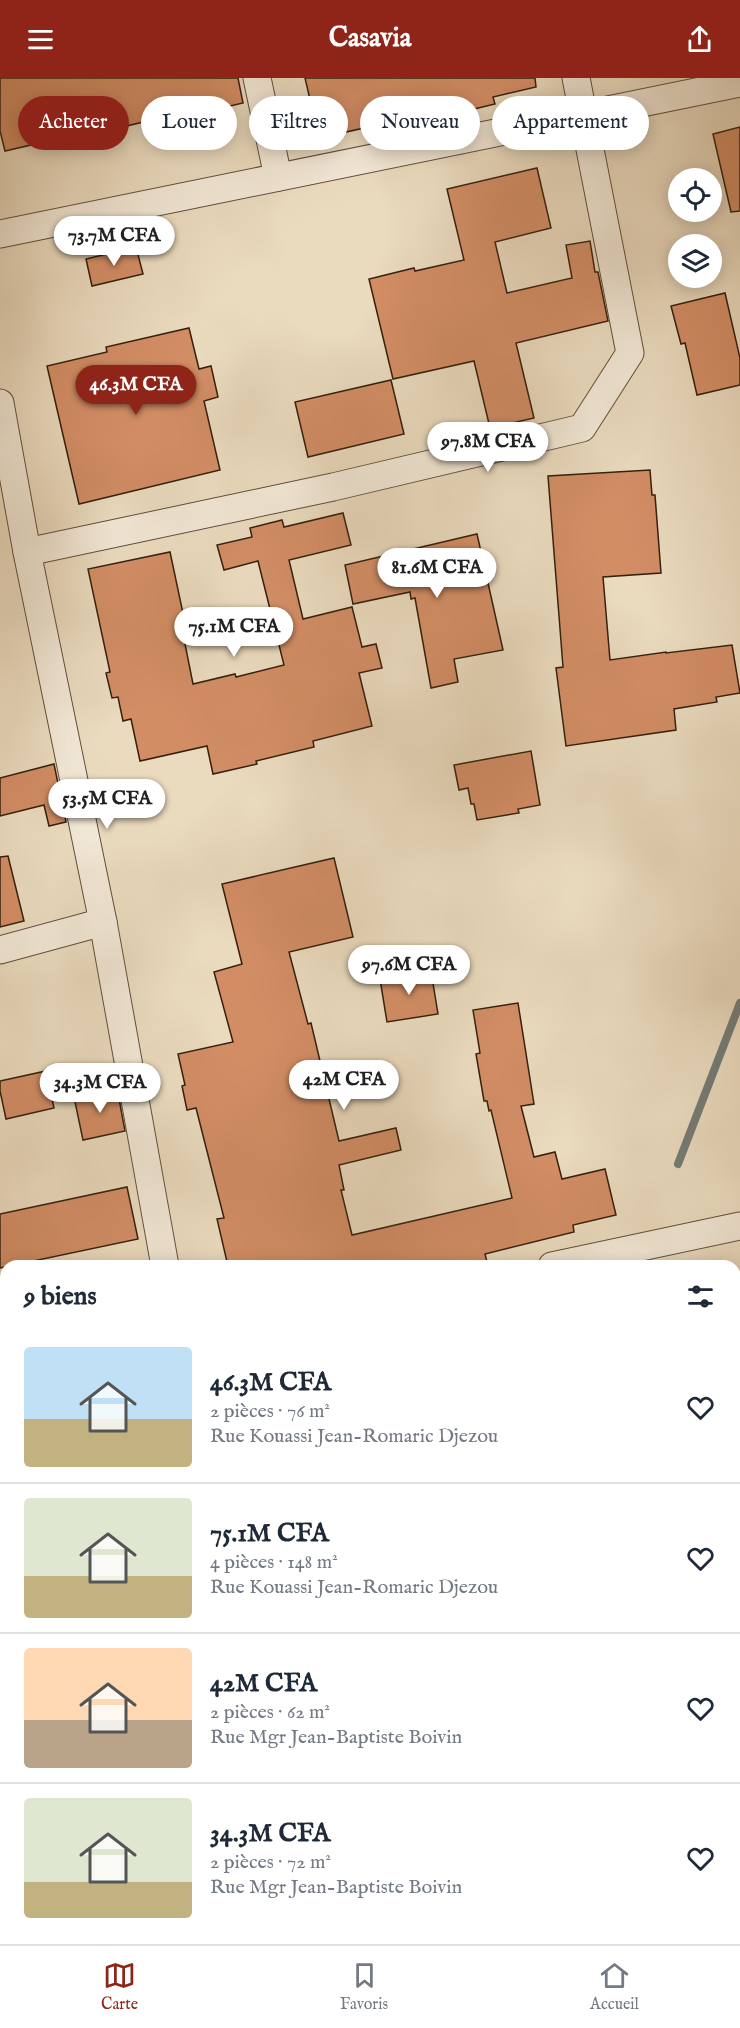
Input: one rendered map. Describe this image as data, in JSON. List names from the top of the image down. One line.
{"page":{"header":"Casavia","chip":["Acheter","Louer","Filtres","Nouveau","Appartement"],"price":["73.7M CFA","46.3M CFA","97.8M CFA","81.6M CFA","75.1M CFA","53.5M CFA","97.6M CFA","42M CFA","34.3M CFA"],"heading":"9 biens","list":[{"name":"46.3M CFA","note":"2 pièces · 76 m² · Rue Kouassi Jean-Romaric Djezou"},{"name":"75.1M CFA","note":"4 pièces · 148 m² · Rue Kouassi Jean-Romaric Djezou"},{"name":"42M CFA","note":"2 pièces · 62 m² · Rue Mgr Jean-Baptiste Boivin"},{"name":"34.3M CFA","note":"2 pièces · 72 m² · Rue Mgr Jean-Baptiste Boivin"}],"tabs":["Carte","Favoris","Accueil"]}}
